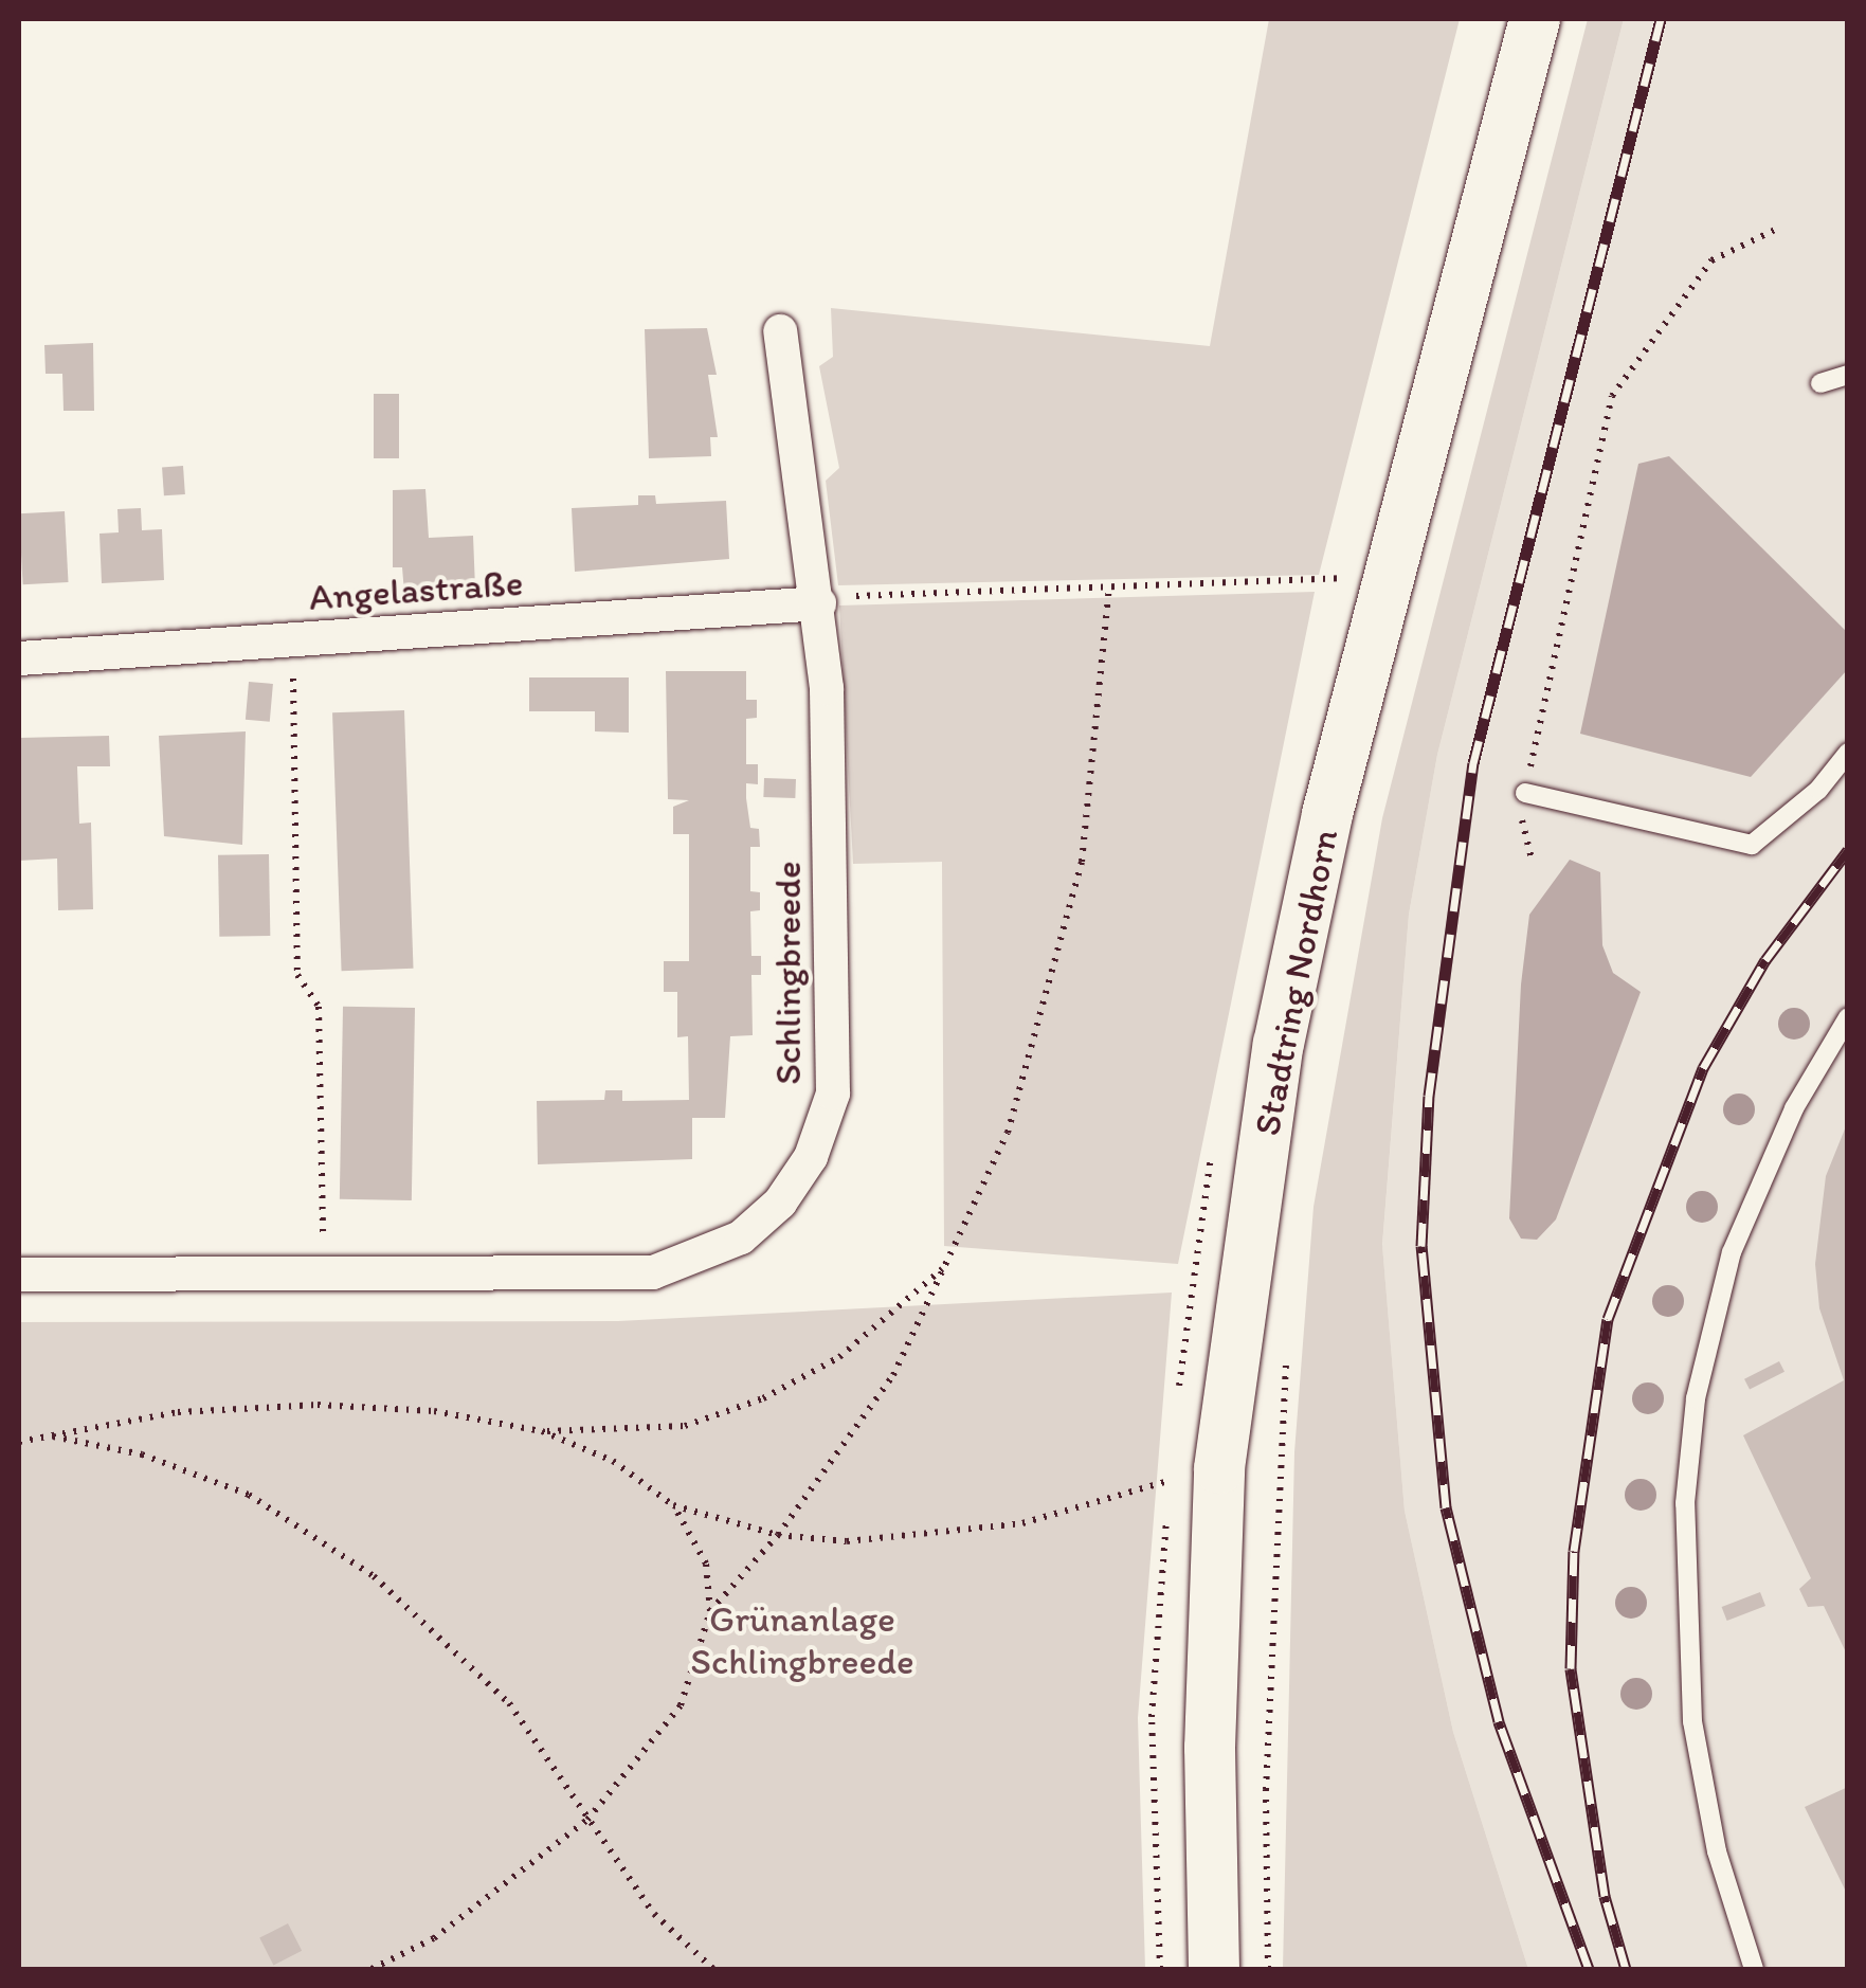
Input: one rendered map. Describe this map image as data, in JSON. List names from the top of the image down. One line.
{"streets":{"main road":["Stadtring Nordhorn"],"street":["Angelastraße","Schlingbreede"]},"crossings":[["Angelastraße","Schlingbreede"]],"parks":["Grünanlage Schlingbreede"]}
